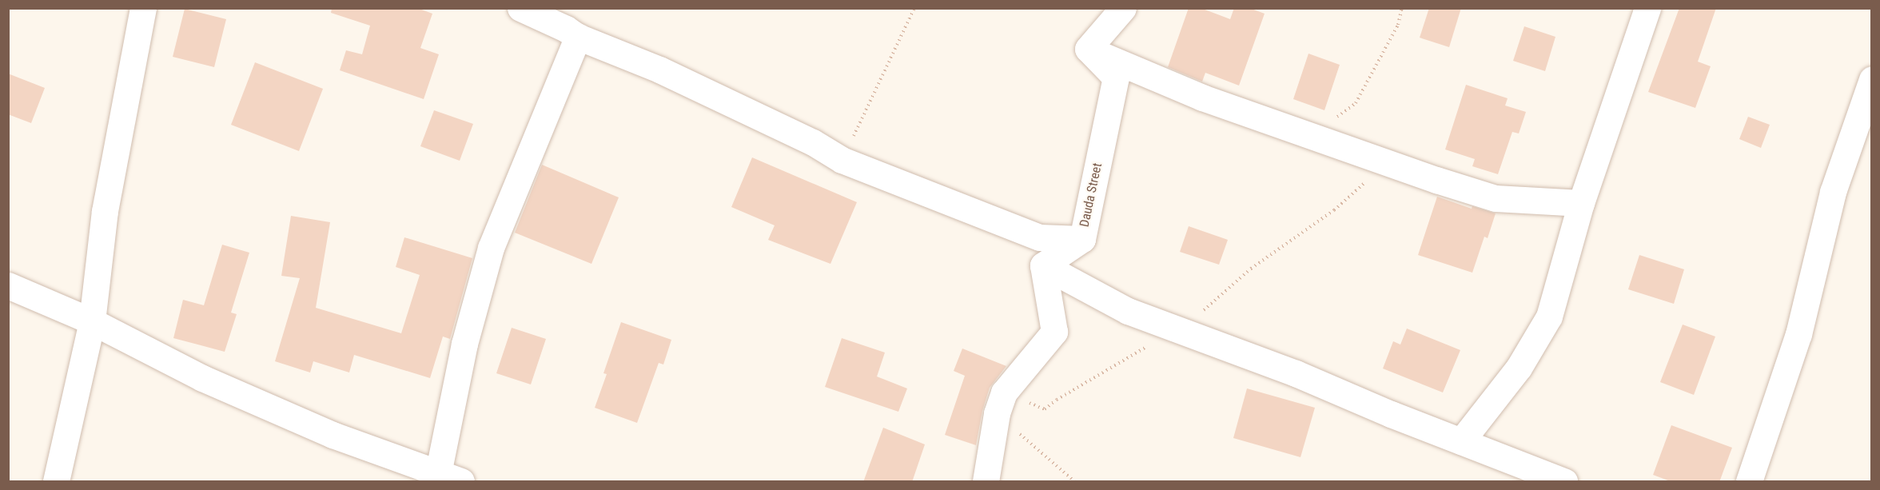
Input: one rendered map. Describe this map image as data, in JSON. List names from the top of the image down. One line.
{"streets":{"street":["Dauda Street"]}}
